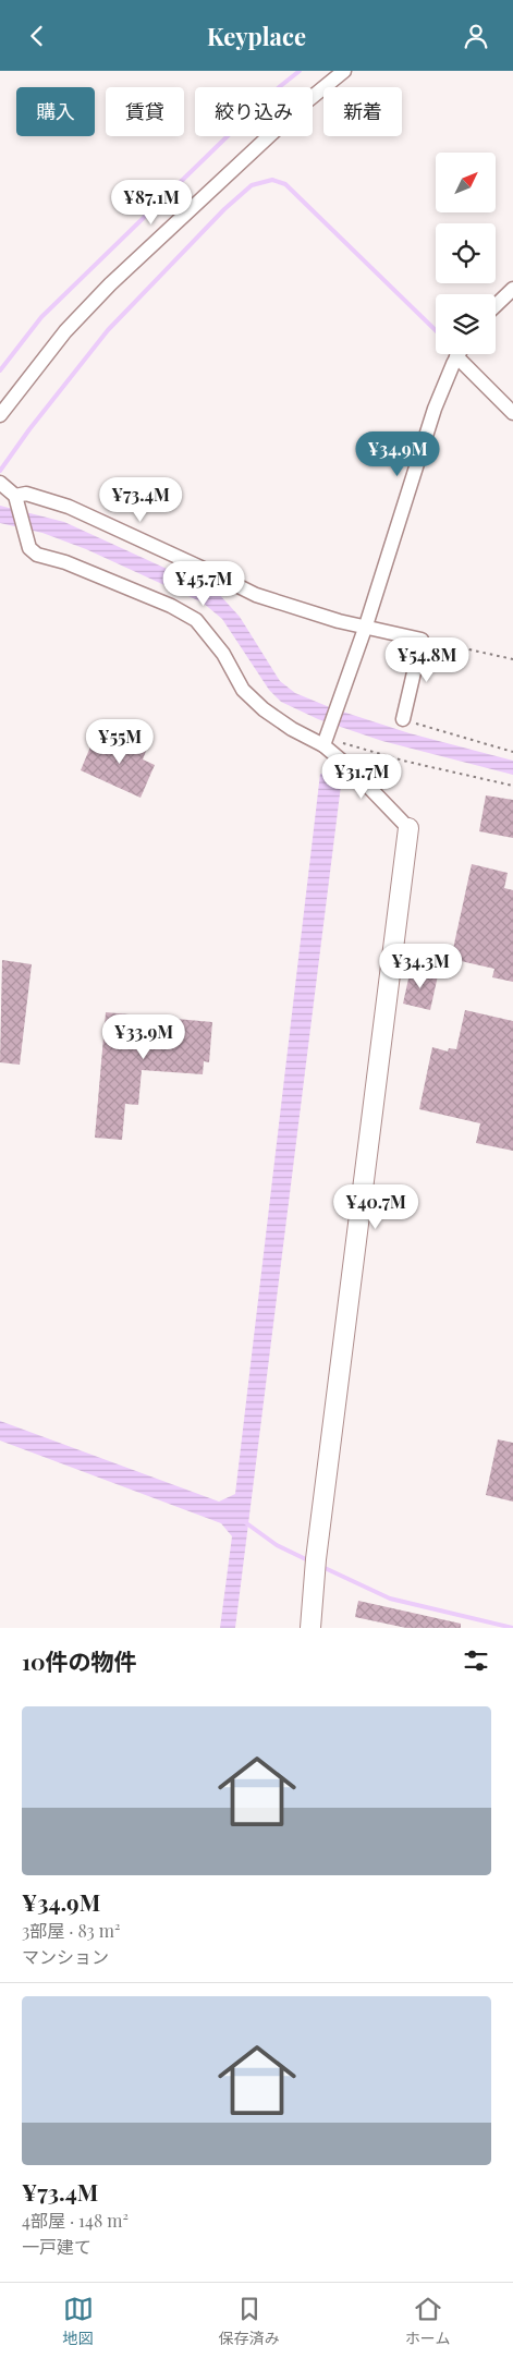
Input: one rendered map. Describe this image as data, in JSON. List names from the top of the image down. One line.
{"north":"top right","page":{"header":"Keyplace","chip":["購入","賃貸","絞り込み","新着"],"price":["¥87.1M","¥34.9M","¥73.4M","¥45.7M","¥54.8M","¥55M","¥31.7M","¥34.3M","¥33.9M","¥40.7M"],"heading":"10件の物件","list":[{"name":"¥34.9M","note":"3部屋 · 83 m² · マンション"},{"name":"¥73.4M","note":"4部屋 · 148 m² · 一戸建て"}],"tabs":["地図","保存済み","ホーム"]}}
